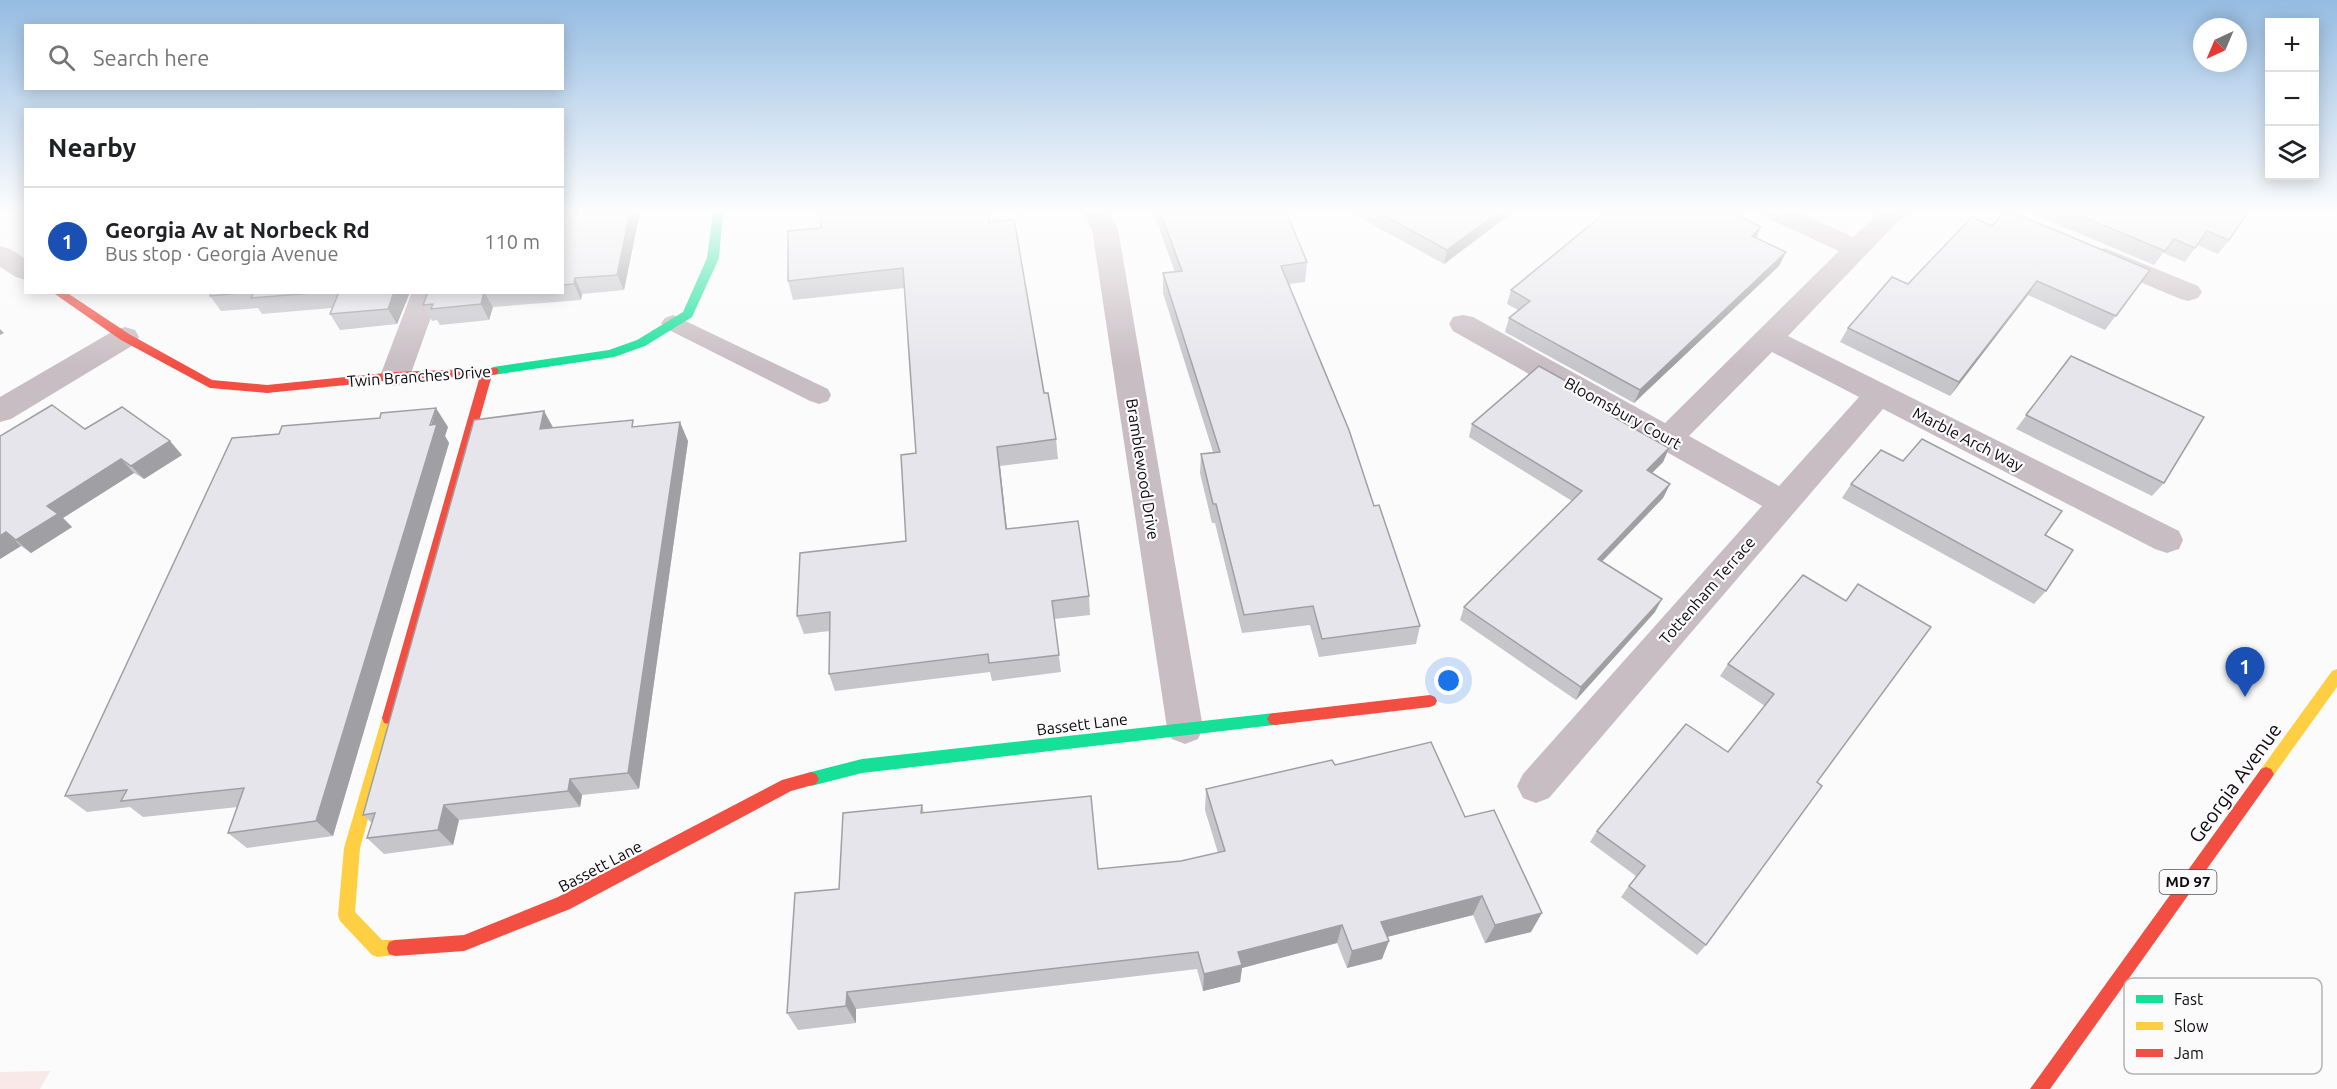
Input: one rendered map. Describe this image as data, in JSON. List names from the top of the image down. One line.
{"streets":{"street":["Twin Branches Drive","Bloomsbury Court","Marble Arch Way","Bramblewood Drive","Tottenham Terrace","Bassett Lane","Georgia Avenue","MD 97"]},"crossings":[["Twin Branches Drive","Bassett Lane"],["Bloomsbury Court","Tottenham Terrace"],["Marble Arch Way","Tottenham Terrace"],["Bramblewood Drive","Bassett Lane"]],"legend":["Fast","Slow","Jam"],"north":"bottom left","page":{"map_buttons":["+","−"],"search":"Search here","heading":"Nearby","list":[{"mark":"1","name":"Georgia Av at Norbeck Rd","note":"Bus stop · Georgia Avenue","value":"110 m"}],"pins":"1"}}
